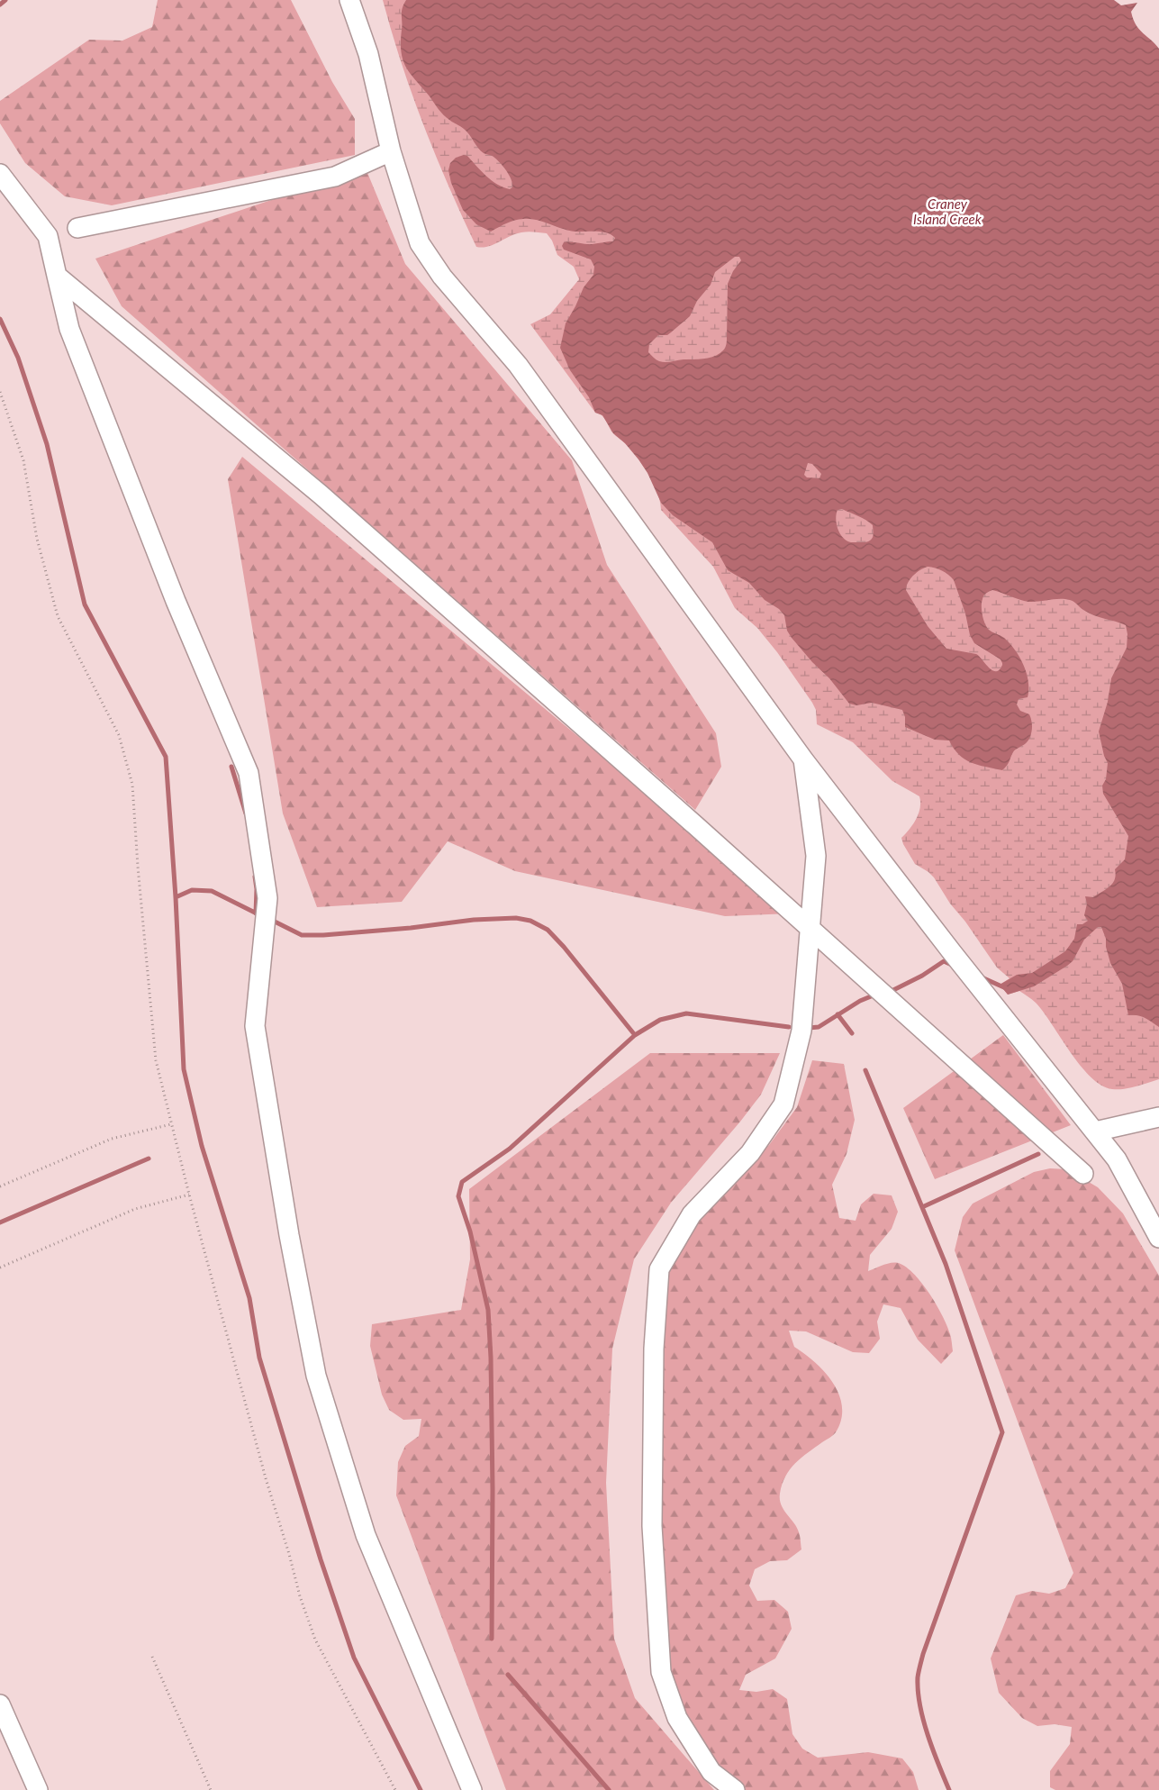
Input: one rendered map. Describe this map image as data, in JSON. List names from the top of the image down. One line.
{"water":["Craney Island Creek"]}
